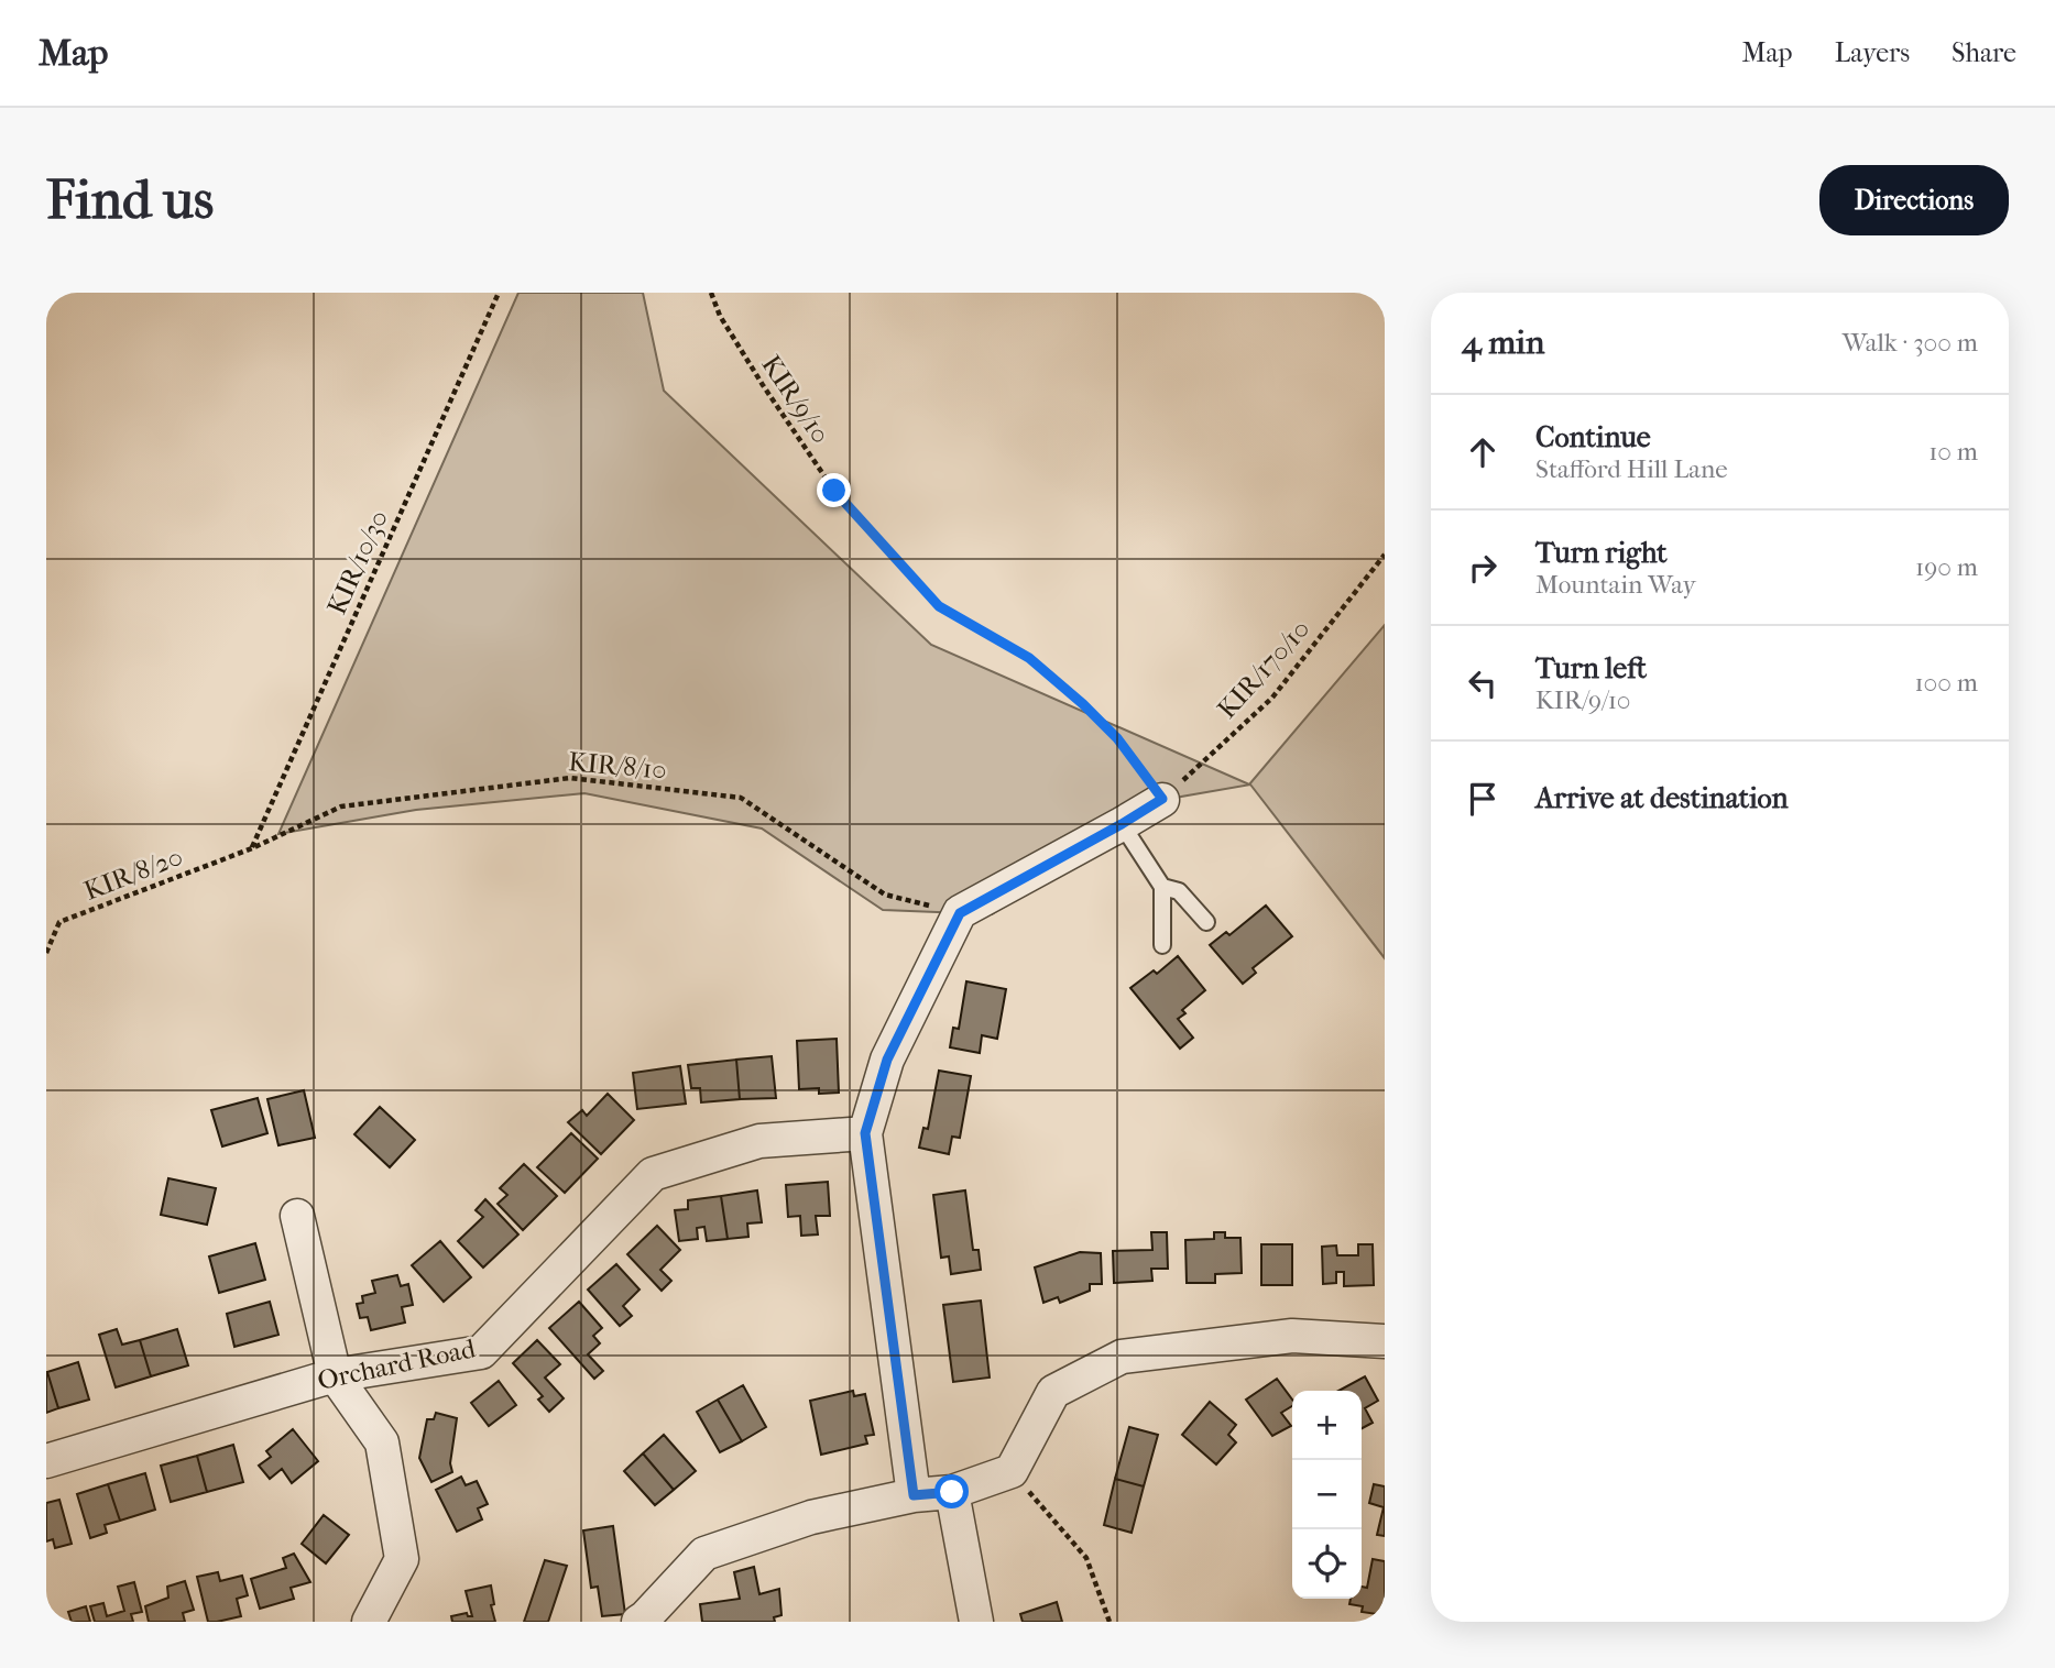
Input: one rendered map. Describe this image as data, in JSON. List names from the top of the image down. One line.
{"streets":{"street":["Orchard Road"],"path":["KIR/9/10","KIR/10/30","KIR/170/10","KIR/8/10","KIR/8/20"]},"crossings":[["KIR/9/10","KIR/170/10"],["KIR/10/30","KIR/8/10"],["KIR/10/30","KIR/8/20"],["KIR/8/10","KIR/8/20"]],"page":{"header":"Map","nav":["Map","Layers","Share"],"buttons":"Directions","title":"Find us","heading":["4 min","Walk · 300 m"],"list":[["Continue","Stafford Hill Lane","10 m"],["Turn right","Mountain Way","190 m"],["Turn left","KIR/9/10","100 m"],"Arrive at destination"],"map_buttons":["+","−"]}}
